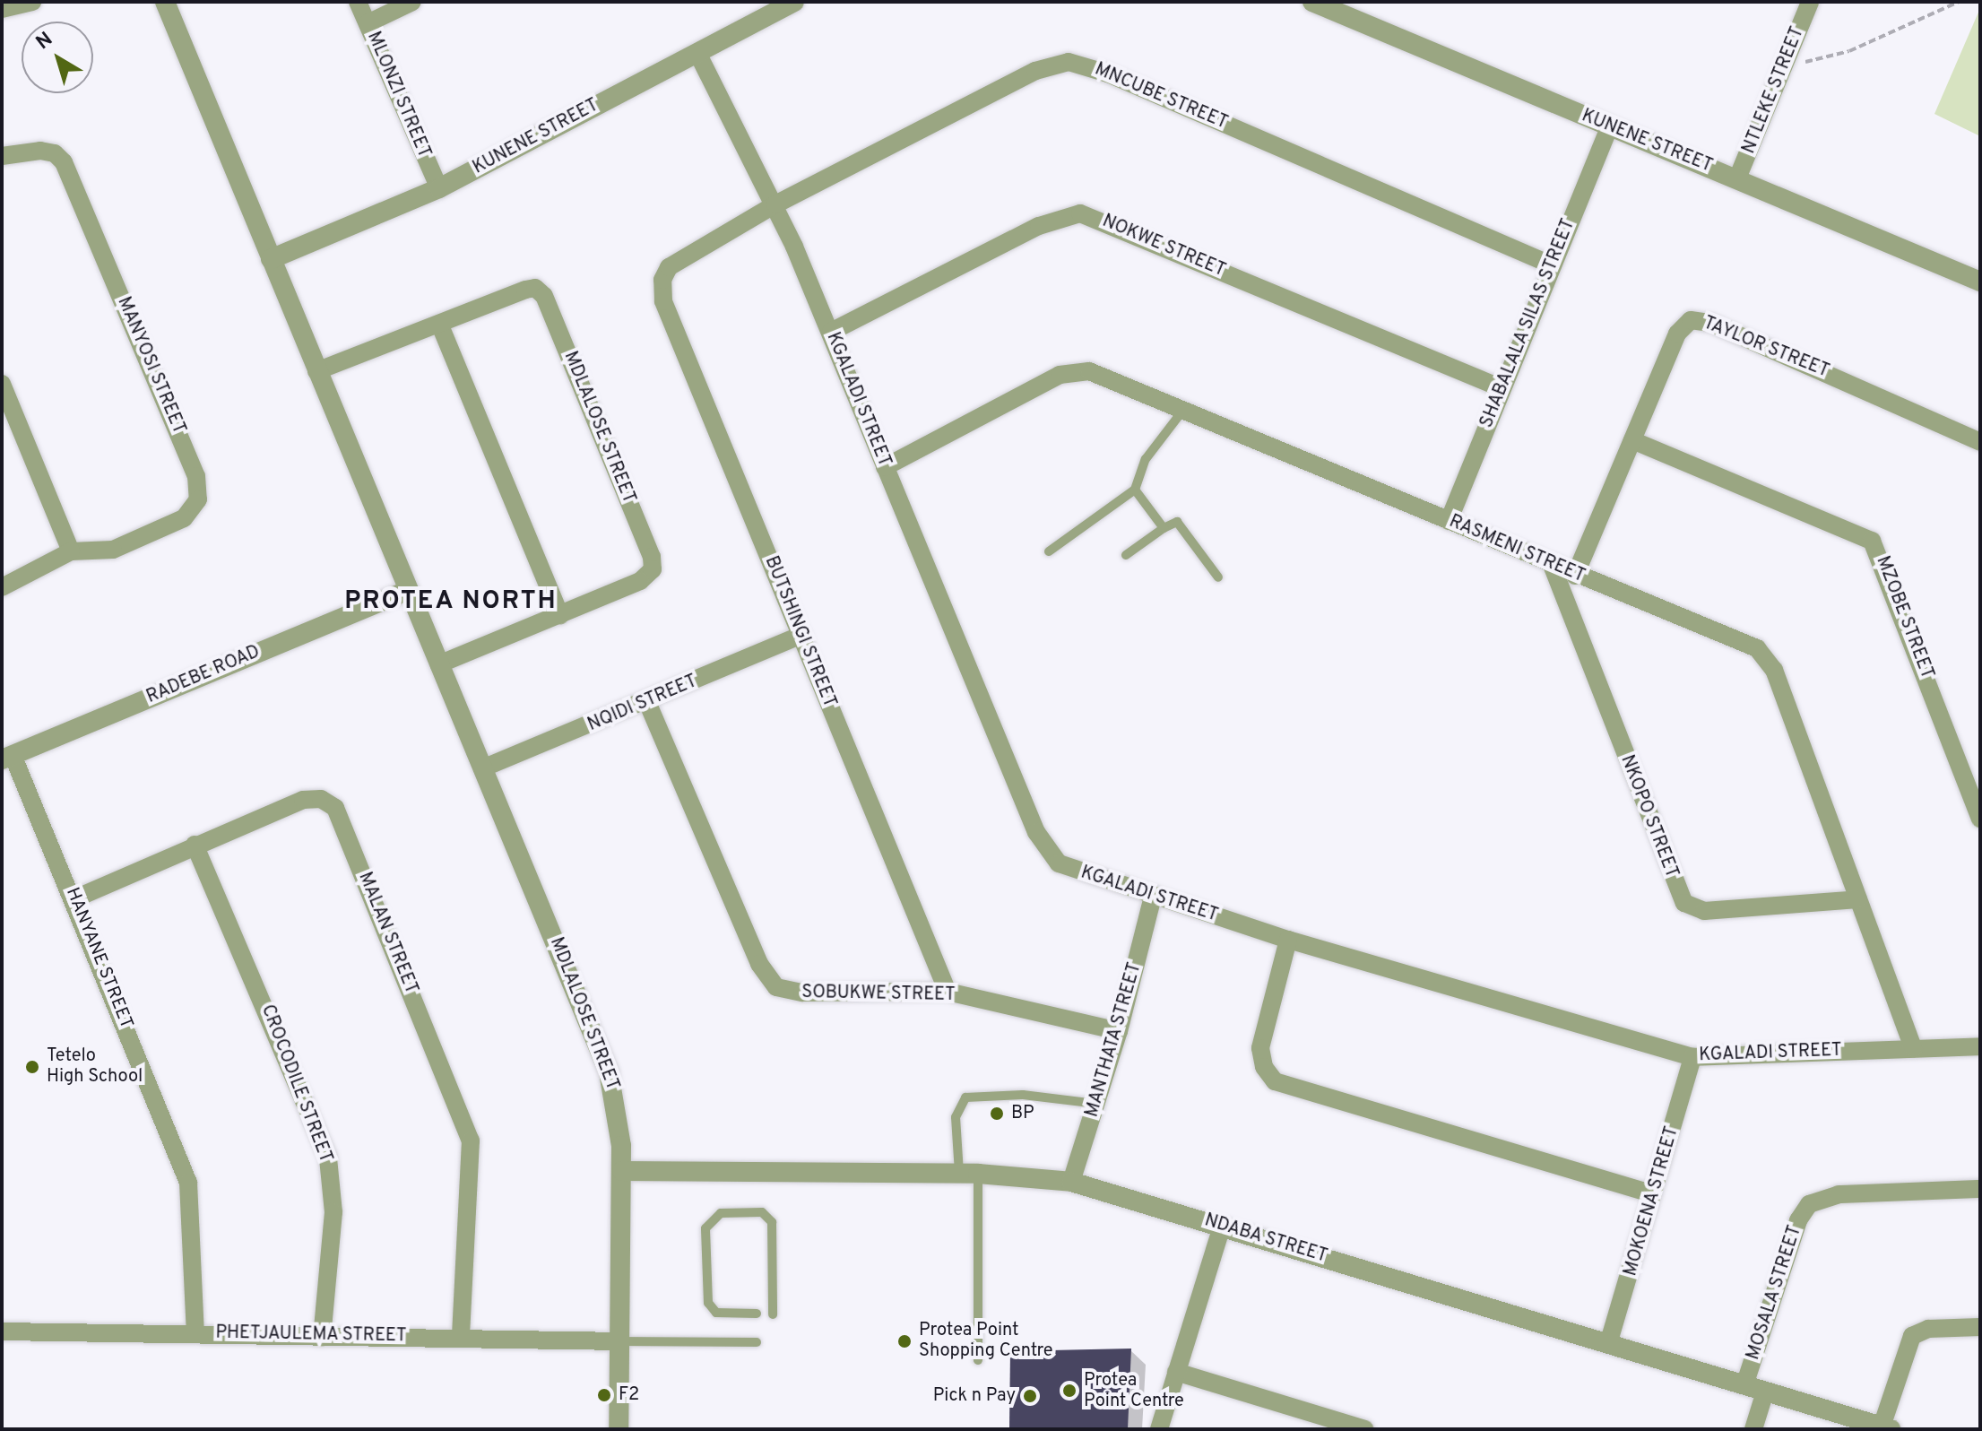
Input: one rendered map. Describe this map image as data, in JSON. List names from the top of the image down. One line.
{"streets":{"street":["NTLEKE STREET","MLONZI STREET","MNCUBE STREET","KUNENE STREET","NOKWE STREET","SHABALALA SILAS STREET","TAYLOR STREET","MANYOSI STREET","KGALADI STREET","MDLALOSE STREET","RASMENI STREET","MZOBE STREET","BUTSHINGI STREET","RADEBE ROAD","NQIDI STREET","NKOPO STREET","MALAN STREET","HANYANE STREET","SOBUKWE STREET","MANTHATA STREET","CROCODILE STREET","MOKOENA STREET","NDABA STREET","MOSALA STREET","PHETJAULEMA STREET"]},"crossings":[["NTLEKE STREET","KUNENE STREET"],["MLONZI STREET","KUNENE STREET"],["MNCUBE STREET","SHABALALA SILAS STREET"],["MNCUBE STREET","KGALADI STREET"],["MNCUBE STREET","BUTSHINGI STREET"],["KUNENE STREET","SHABALALA SILAS STREET"],["KUNENE STREET","KGALADI STREET"],["KUNENE STREET","MDLALOSE STREET"],["NOKWE STREET","SHABALALA SILAS STREET"],["NOKWE STREET","KGALADI STREET"],["SHABALALA SILAS STREET","RASMENI STREET"],["TAYLOR STREET","RASMENI STREET"],["TAYLOR STREET","MZOBE STREET"],["KGALADI STREET","RASMENI STREET"],["KGALADI STREET","MANTHATA STREET"],["KGALADI STREET","MOKOENA STREET"],["MDLALOSE STREET","RADEBE ROAD"],["MDLALOSE STREET","NQIDI STREET"],["MDLALOSE STREET","NDABA STREET"],["MDLALOSE STREET","PHETJAULEMA STREET"],["RASMENI STREET","NKOPO STREET"],["BUTSHINGI STREET","NQIDI STREET"],["BUTSHINGI STREET","SOBUKWE STREET"],["RADEBE ROAD","HANYANE STREET"],["NQIDI STREET","SOBUKWE STREET"],["MALAN STREET","HANYANE STREET"],["MALAN STREET","CROCODILE STREET"],["MALAN STREET","PHETJAULEMA STREET"],["HANYANE STREET","PHETJAULEMA STREET"],["SOBUKWE STREET","MANTHATA STREET"],["MANTHATA STREET","NDABA STREET"],["CROCODILE STREET","PHETJAULEMA STREET"],["MOKOENA STREET","NDABA STREET"],["NDABA STREET","MOSALA STREET"]],"districts":["PROTEA NORTH"],"places":["Tetelo High School","BP","Protea Point Shopping Centre","Protea Point Centre","F2","Pick n Pay"],"north":"top left"}
